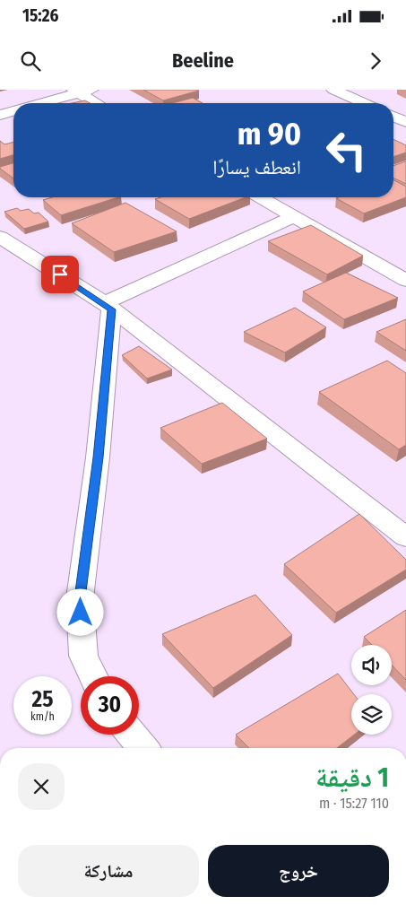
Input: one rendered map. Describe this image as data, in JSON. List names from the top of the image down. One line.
{"page":{"status":"15:26","header":"Beeline","turn":["90 m","انعطف يسارًا"],"speed":"25 km/h","limit":"30","heading":["1 دقيقة","110 m · 15:27"],"buttons":["خروج","مشاركة"]}}
